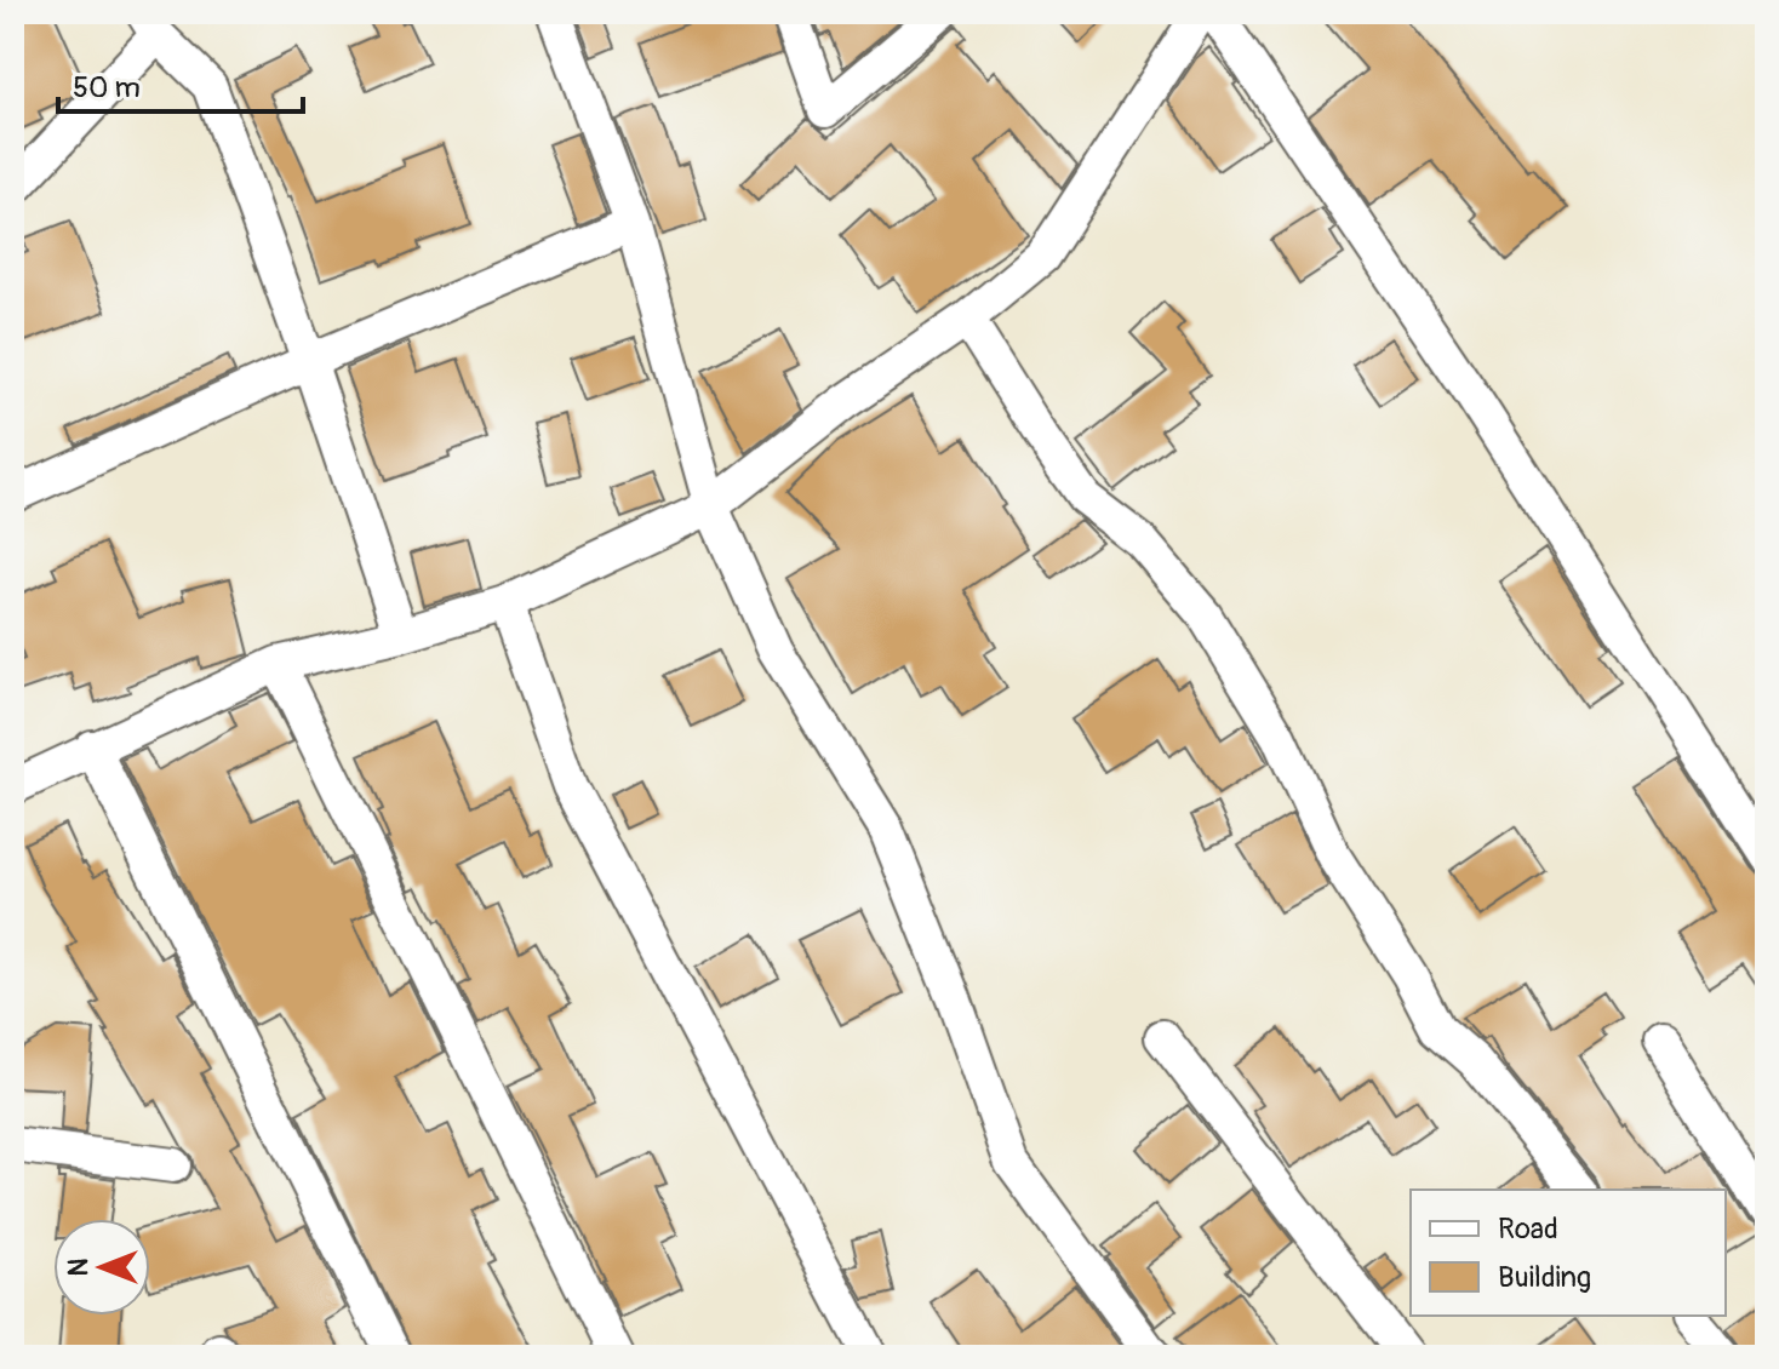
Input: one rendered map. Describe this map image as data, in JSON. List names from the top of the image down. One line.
{"legend":["Road","Building"],"scale_bar":"50 m","north":"left"}
